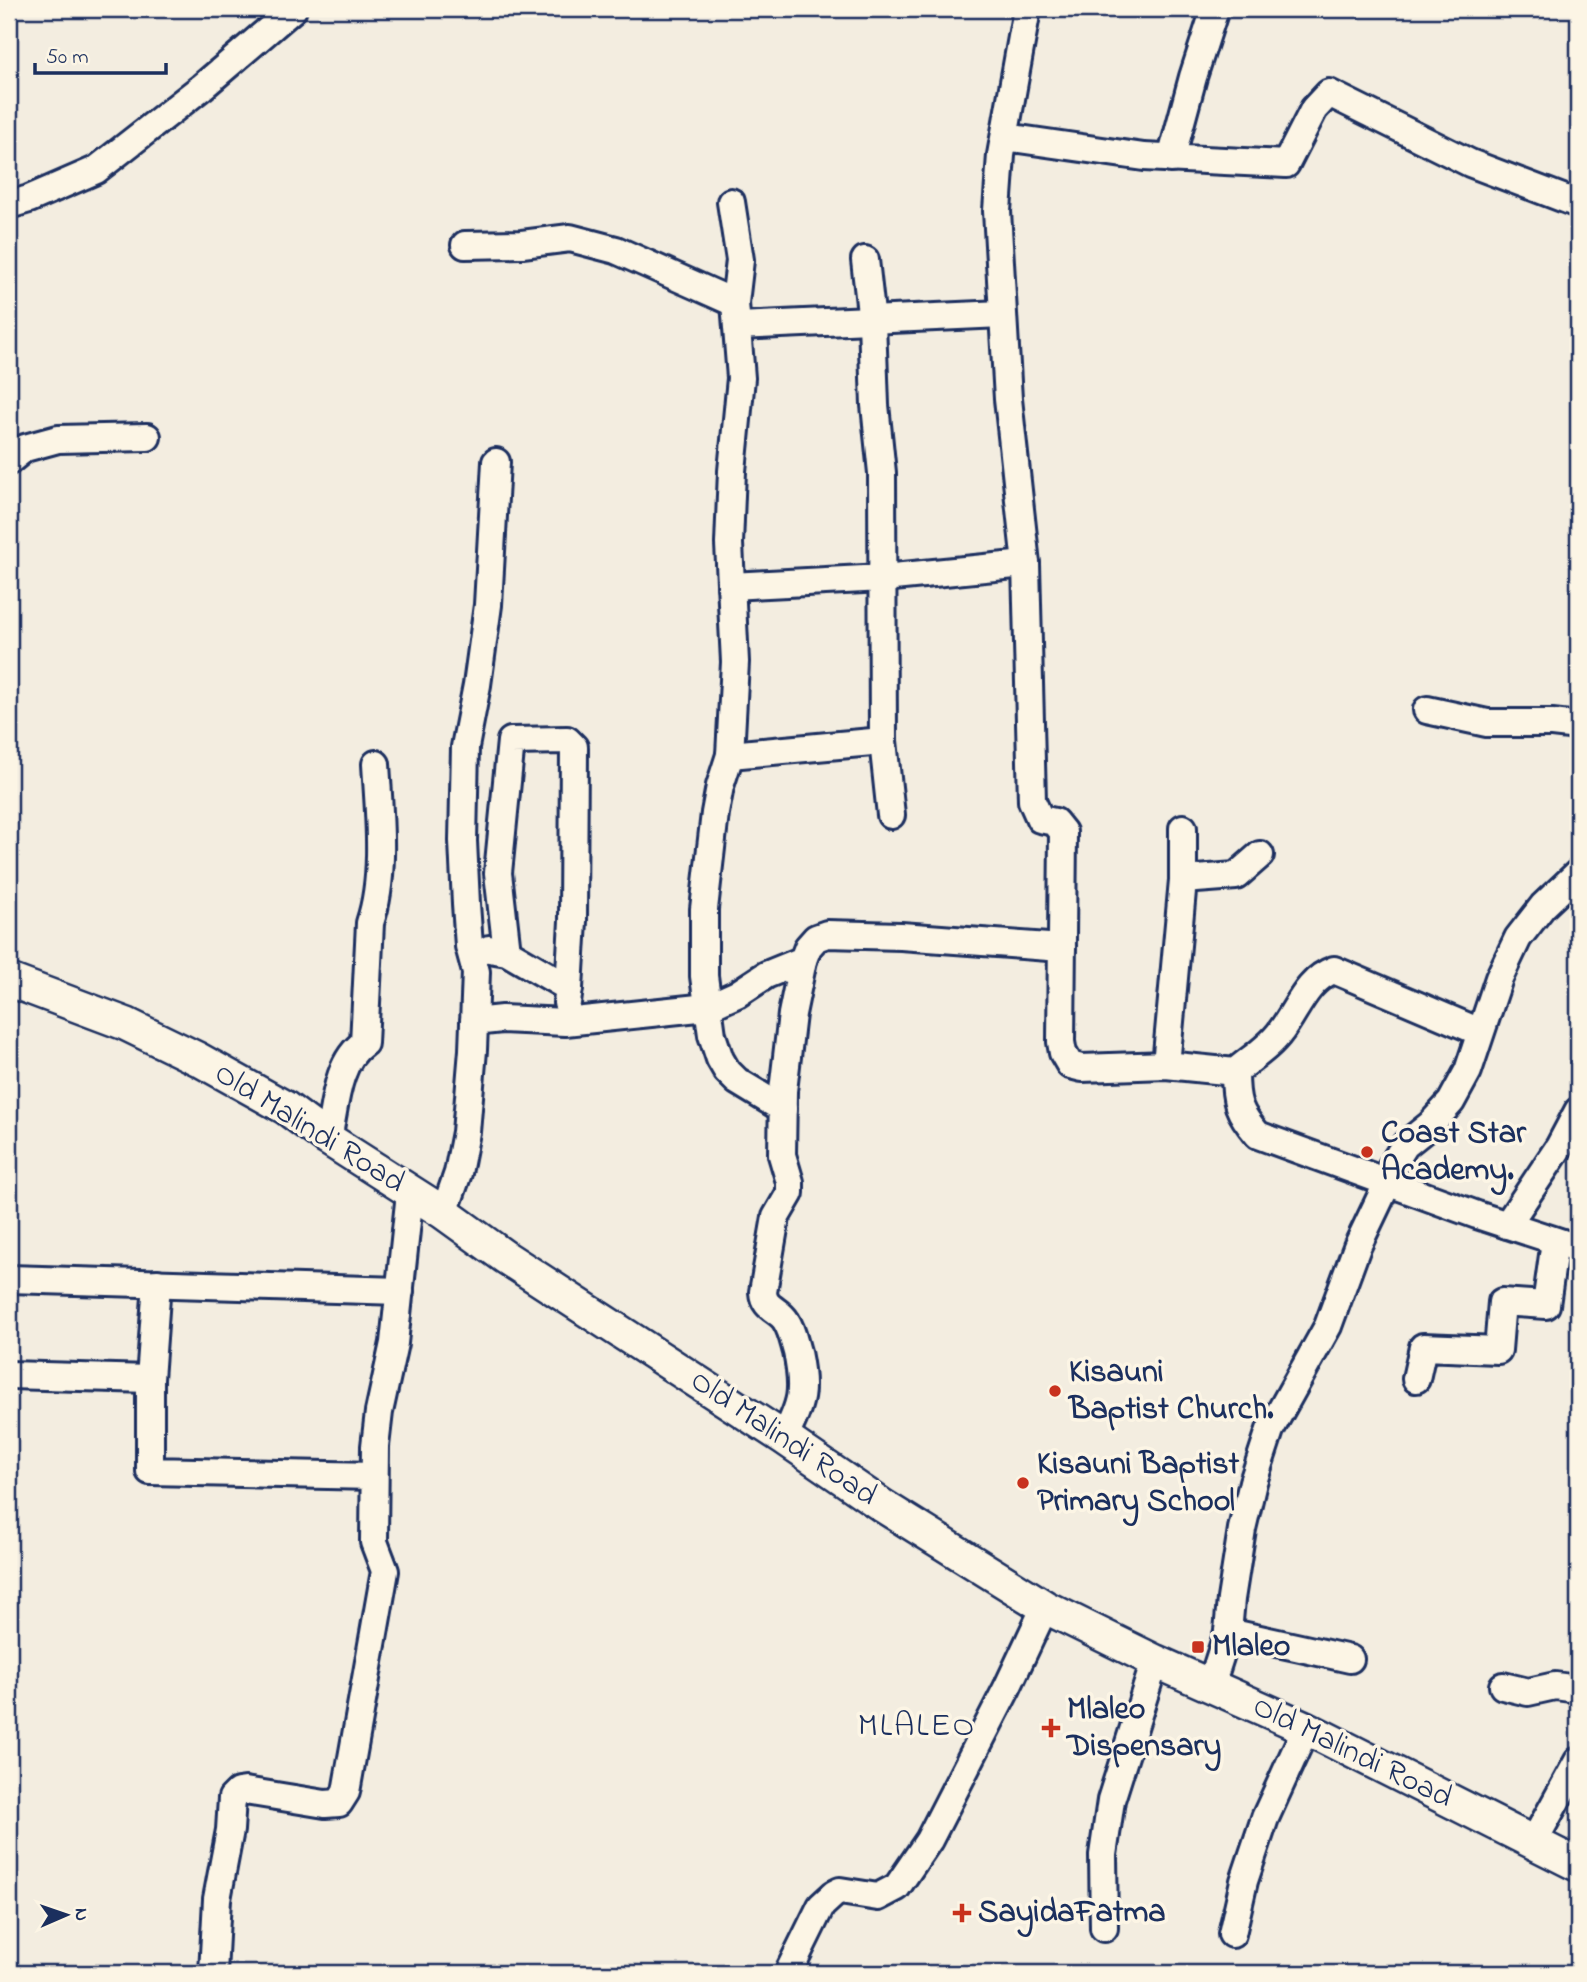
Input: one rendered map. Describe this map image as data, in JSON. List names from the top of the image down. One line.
{"streets":{"main road":["Old Malindi Road"]},"districts":["MLALEO"],"places":{"other":["Coast Star Academy.","Kisauni Baptist Church.","Kisauni Baptist Primary School"],"transit":["Mlaleo"],"health":["Mlaleo Dispensary","SayidaFatma"]},"scale_bar":"50 m","north":"right"}
